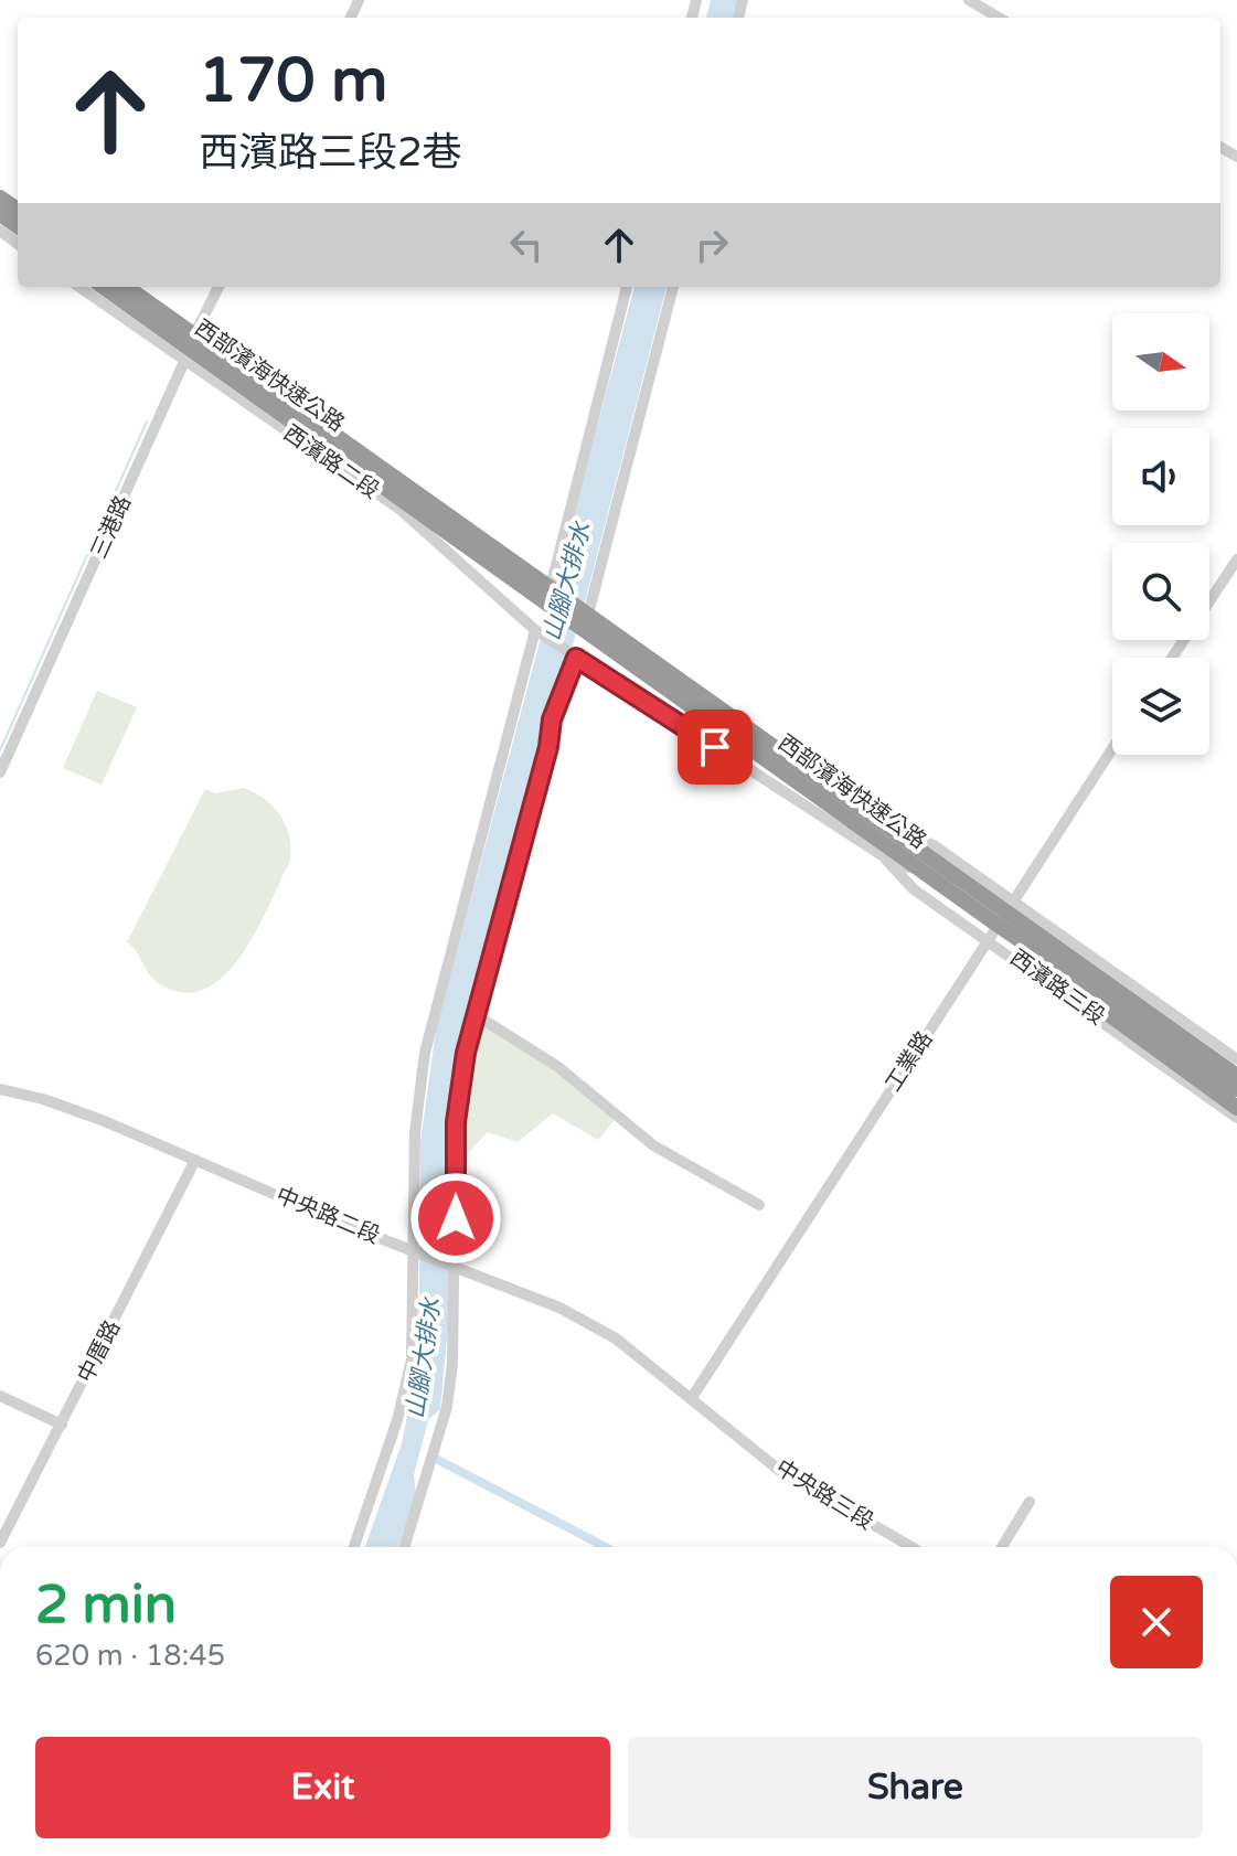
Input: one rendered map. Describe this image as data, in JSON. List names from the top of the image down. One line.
{"streets":{"highway":["西部濱海快速公路"],"street":["西濱路二段","三港路","西濱路三段","工業路","中央路二段","中厝路","中央路三段"]},"crossings":[["西部濱海快速公路","西濱路三段"],["西部濱海快速公路","工業路"],["西濱路二段","三港路"],["西濱路二段","西濱路三段"],["西濱路三段","工業路"],["工業路","中央路二段"],["中央路二段","中厝路"],["中央路二段","中央路三段"]],"water":["山腳大排水"],"north":"right","page":{"turn":["170 m","西濱路三段2巷"],"heading":["2 min","620 m · 18:45"],"buttons":["Exit","Share"]}}
